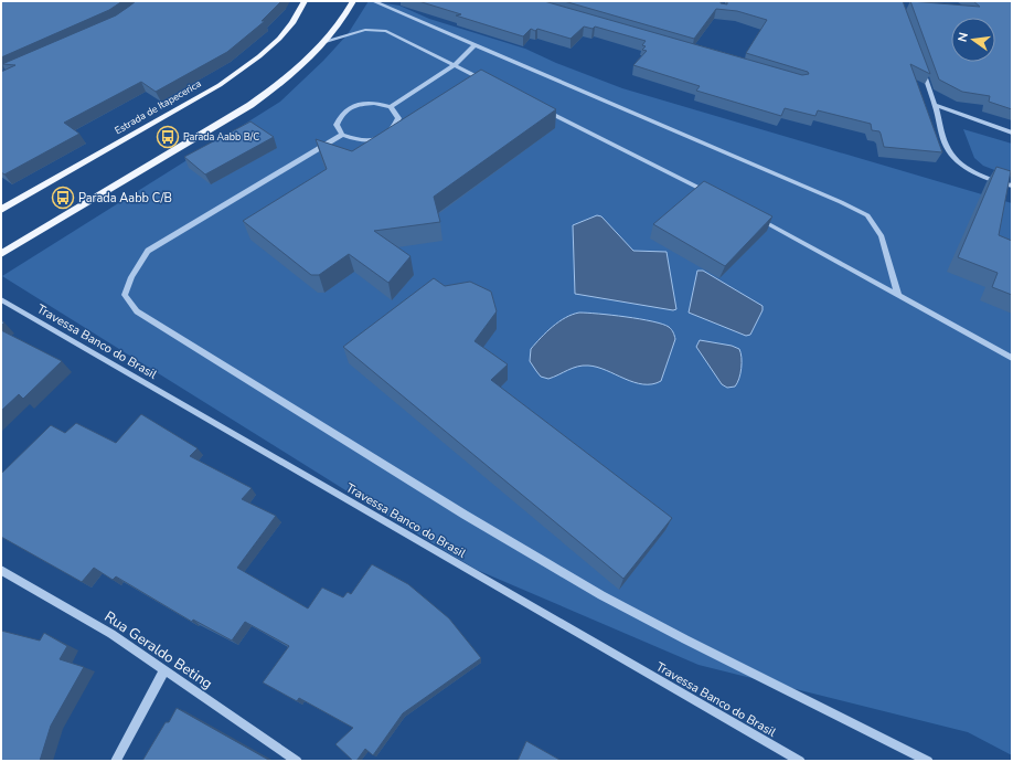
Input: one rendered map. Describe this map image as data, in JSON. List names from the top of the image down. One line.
{"streets":{"main road":["Estrada de Itapecerica"],"street":["Travessa Banco do Brasil","Rua Geraldo Beting"]},"places":{"bus stop":["Parada Aabb B/C","Parada Aabb C/B"]},"north":"left"}
